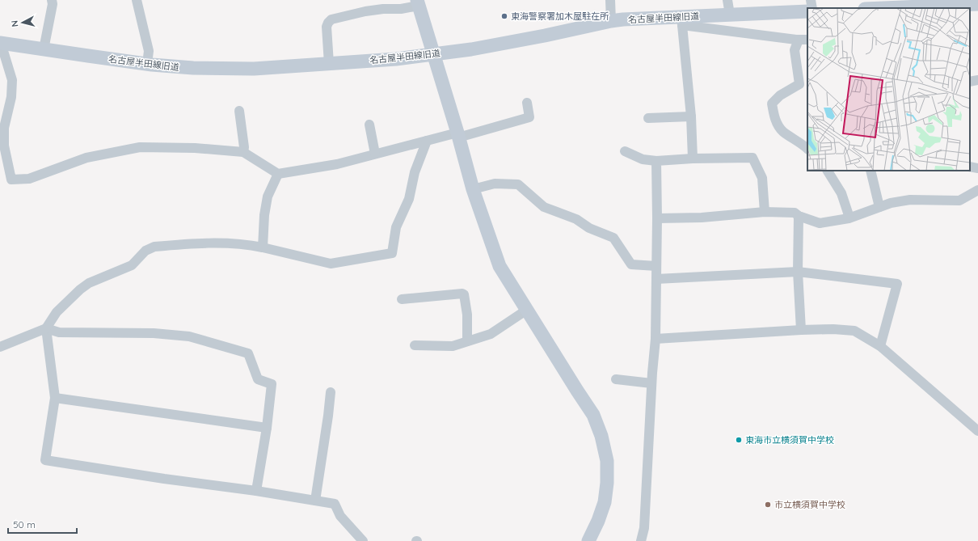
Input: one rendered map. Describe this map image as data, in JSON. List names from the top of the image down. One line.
{"streets":{"street":["名古屋半田線旧道"]},"places":["東海警察署加木屋駐在所","東海市立横須賀中学校","市立横須賀中学校"],"scale_bar":"50 m","north":"left"}
